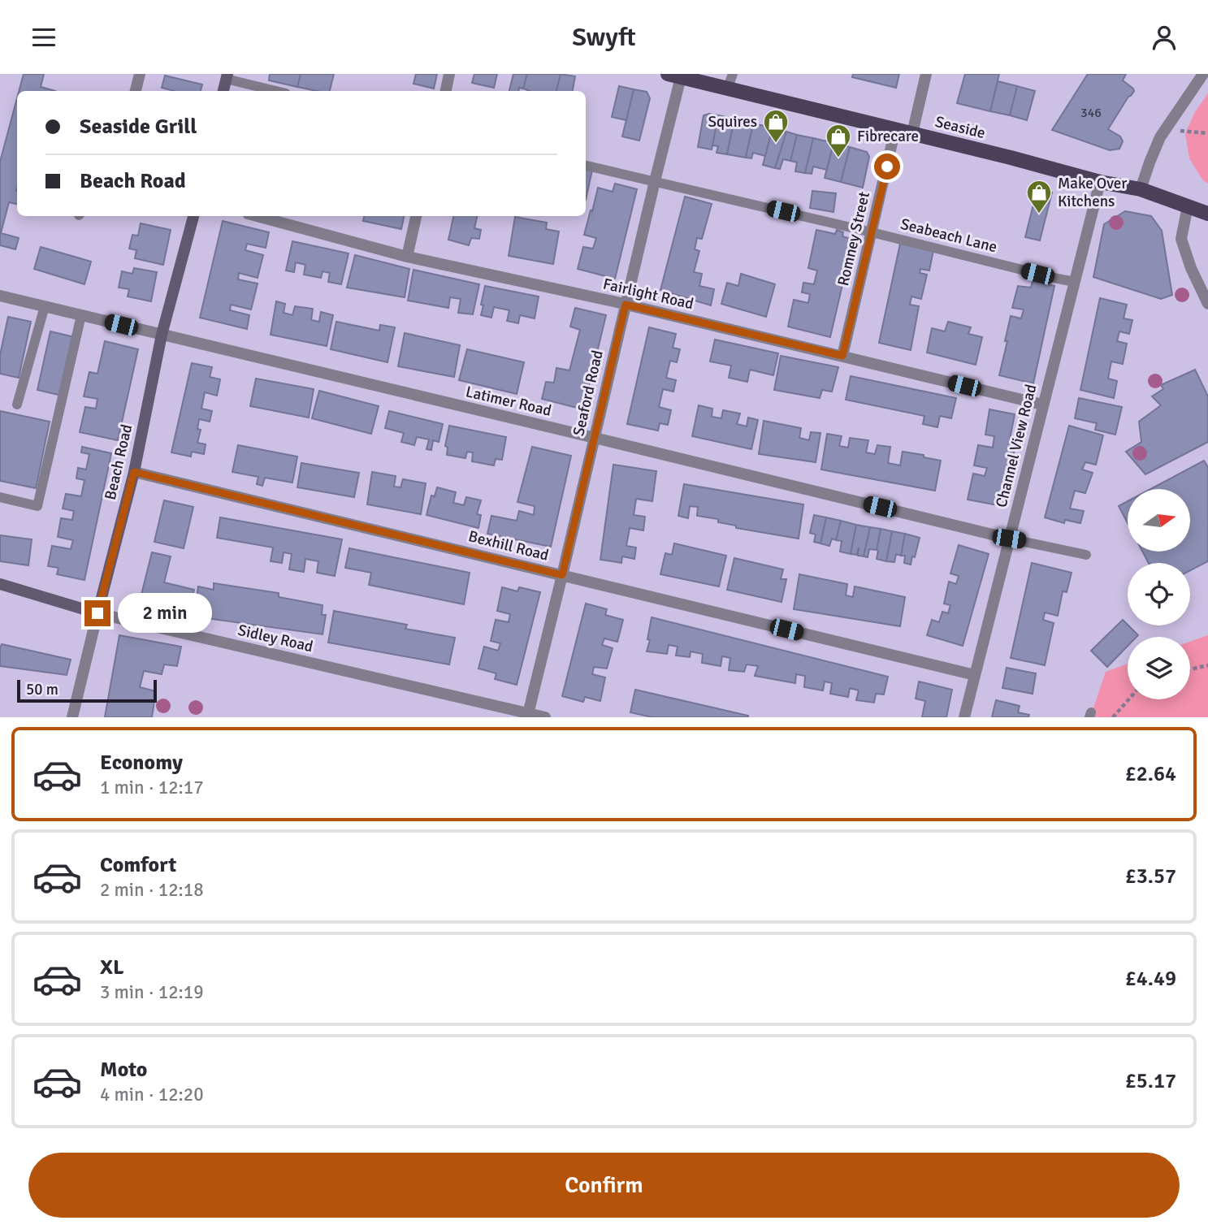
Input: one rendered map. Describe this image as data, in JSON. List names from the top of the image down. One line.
{"streets":{"main road":["Seaside","Beach Road","Sidley Road"],"street":["Romney Street","Fairlight Road","Seaford Road","Latimer Road","Channel View Road","Bexhill Road"],"lane":["Seabeach Lane"]},"crossings":[["Seaside","Romney Street"],["Seaside","Seaford Road"],["Seaside","Channel View Road"],["Seabeach Lane","Romney Street"],["Seabeach Lane","Seaford Road"],["Seabeach Lane","Channel View Road"],["Romney Street","Fairlight Road"],["Fairlight Road","Seaford Road"],["Fairlight Road","Channel View Road"],["Seaford Road","Latimer Road"],["Seaford Road","Bexhill Road"],["Seaford Road","Sidley Road"],["Latimer Road","Channel View Road"],["Latimer Road","Beach Road"],["Channel View Road","Bexhill Road"],["Beach Road","Bexhill Road"],["Beach Road","Sidley Road"]],"places":{"shop":["Squires","Fibrecare","Make Over Kitchens"]},"house_numbers":["346"],"scale_bar":"50 m","north":"right","page":{"header":"Swyft","banner":["Seaside Grill","Beach Road"],"bubble":"2 min","scale":"50 m","list":[{"name":"Economy","note":"1 min · 12:17","value":"£2.64"},{"name":"Comfort","note":"2 min · 12:18","value":"£3.57"},{"name":"XL","note":"3 min · 12:19","value":"£4.49"},{"name":"Moto","note":"4 min · 12:20","value":"£5.17"}],"buttons":"Confirm"}}
